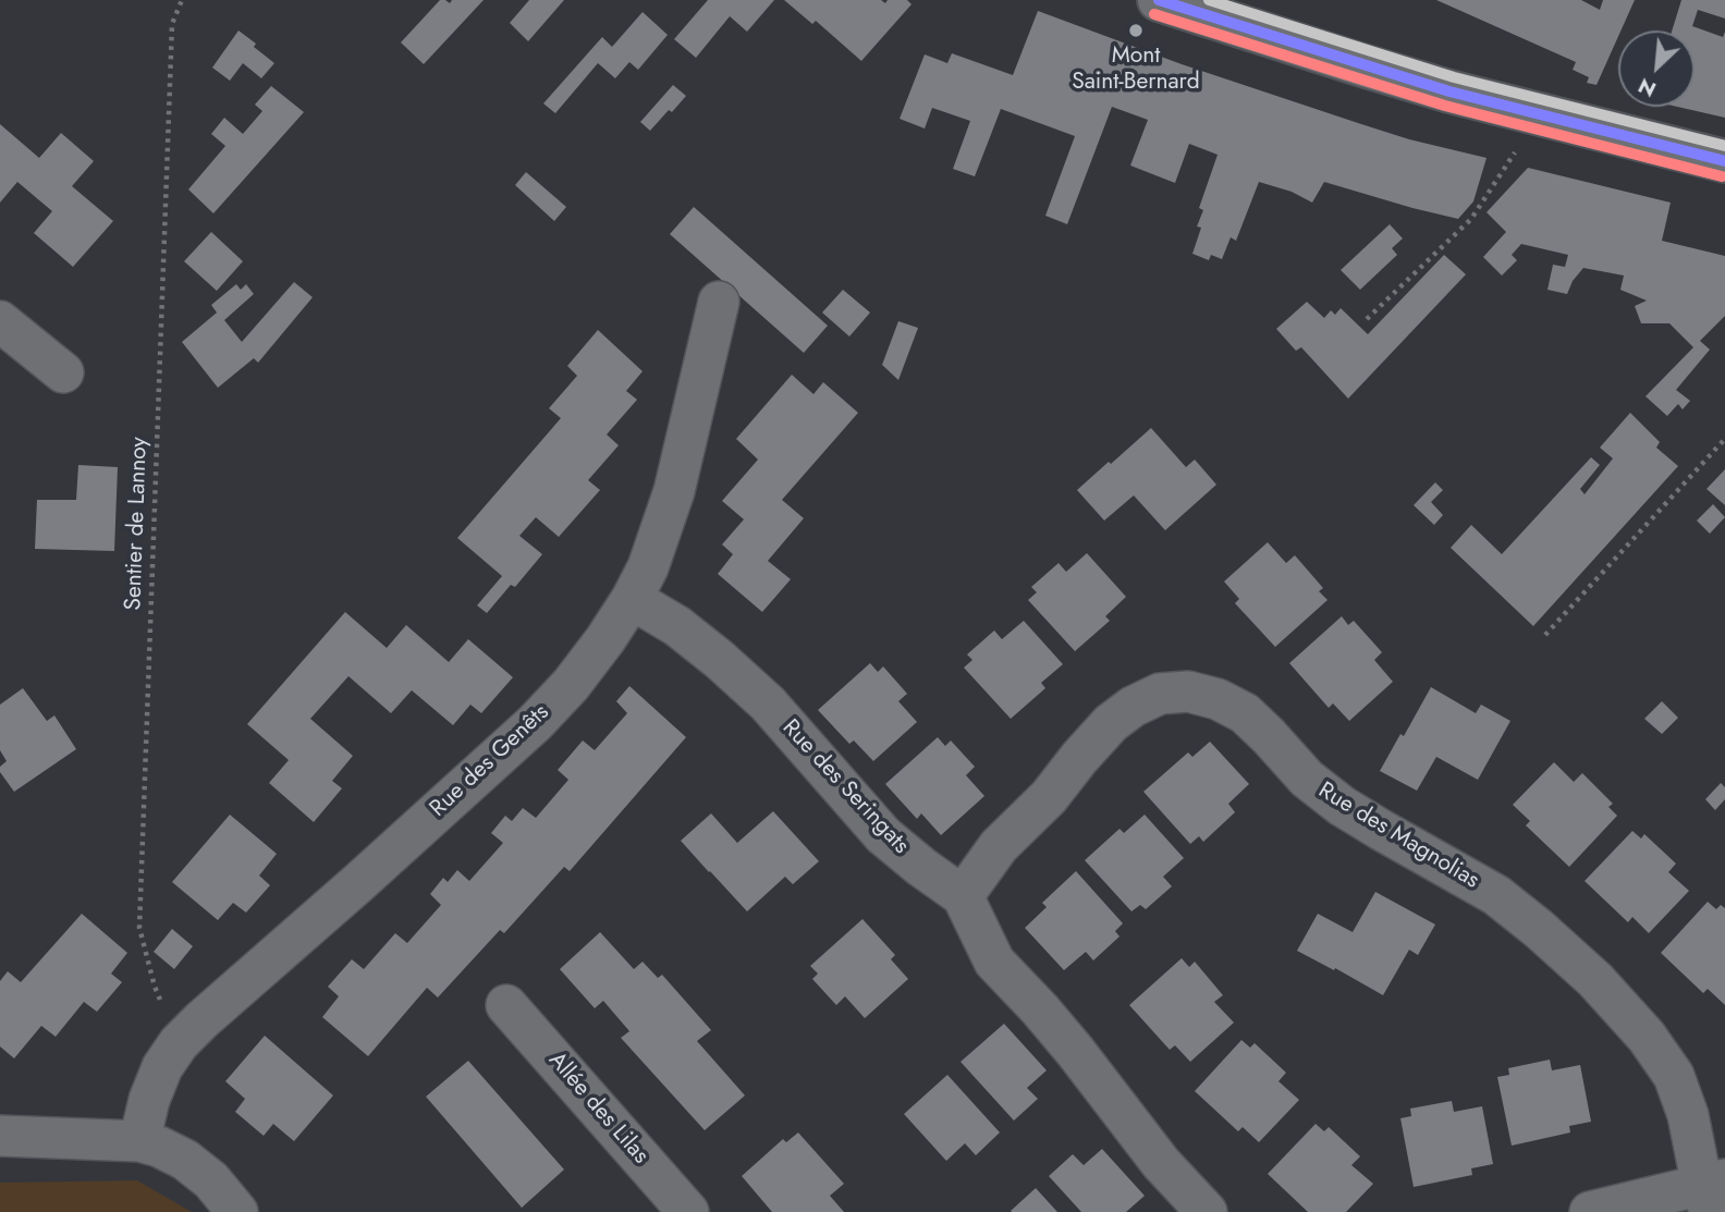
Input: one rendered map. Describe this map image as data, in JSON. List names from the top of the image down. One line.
{"streets":{"street":["Rue des Genêts","Rue des Seringats","Rue des Magnolias","Allée des Lilas"],"path":["Sentier de Lannoy"]},"crossings":[["Sentier de Lannoy","Rue des Genêts"],["Rue des Genêts","Rue des Seringats"],["Rue des Seringats","Rue des Magnolias"]],"places":["Mont Saint-Bernard"],"north":"bottom left"}
